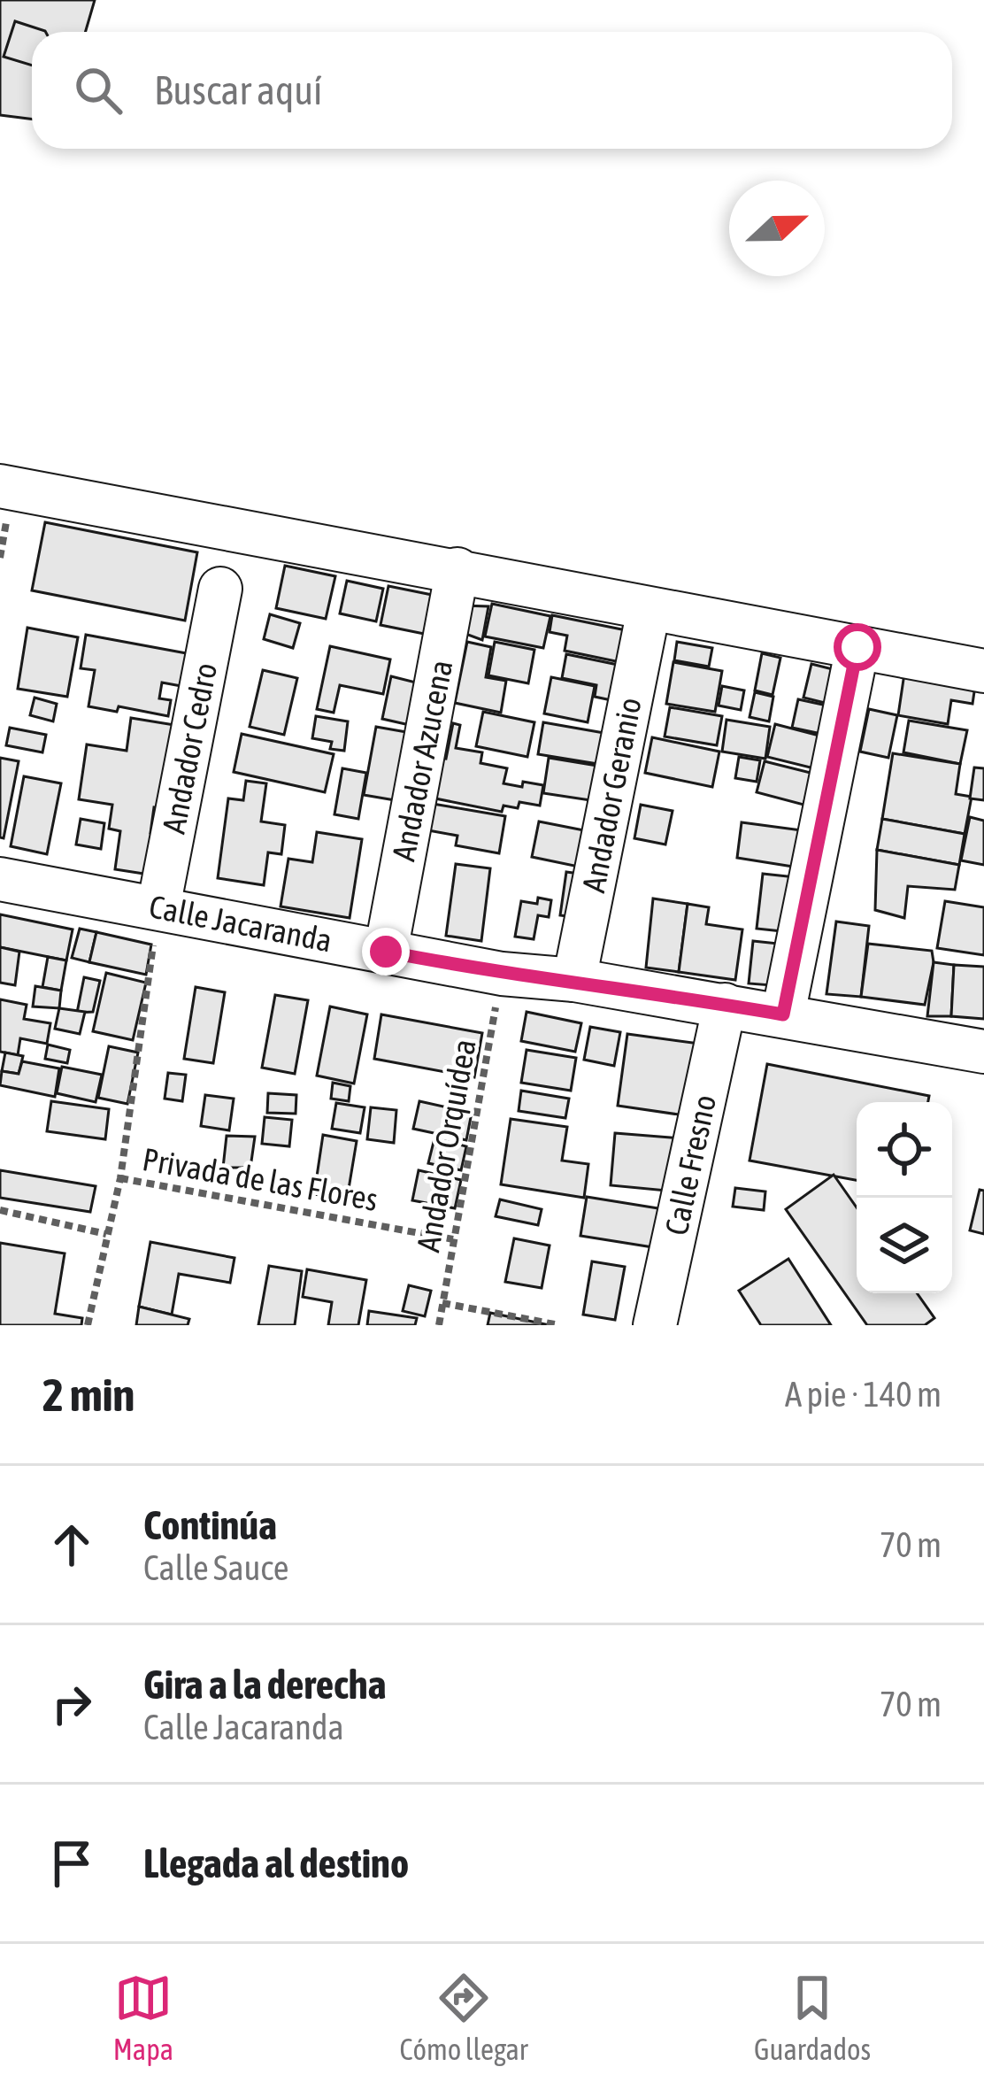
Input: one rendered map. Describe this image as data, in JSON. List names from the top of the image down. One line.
{"streets":{"street":["Andador Cedro","Andador Azucena","Andador Geranio","Calle Jacaranda","Calle Fresno"],"path":["Andador Orquídea","Privada de las Flores"]},"crossings":[["Andador Cedro","Calle Jacaranda"],["Andador Azucena","Calle Jacaranda"],["Andador Geranio","Calle Jacaranda"],["Calle Jacaranda","Andador Orquídea"],["Calle Jacaranda","Calle Fresno"],["Andador Orquídea","Privada de las Flores"]],"north":"right","page":{"search":"Buscar aquí","heading":["2 min","A pie · 140 m"],"list":[["Continúa","Calle Sauce","70 m"],["Gira a la derecha","Calle Jacaranda","70 m"],"Llegada al destino"],"nav":["Mapa","Cómo llegar","Guardados"]}}
